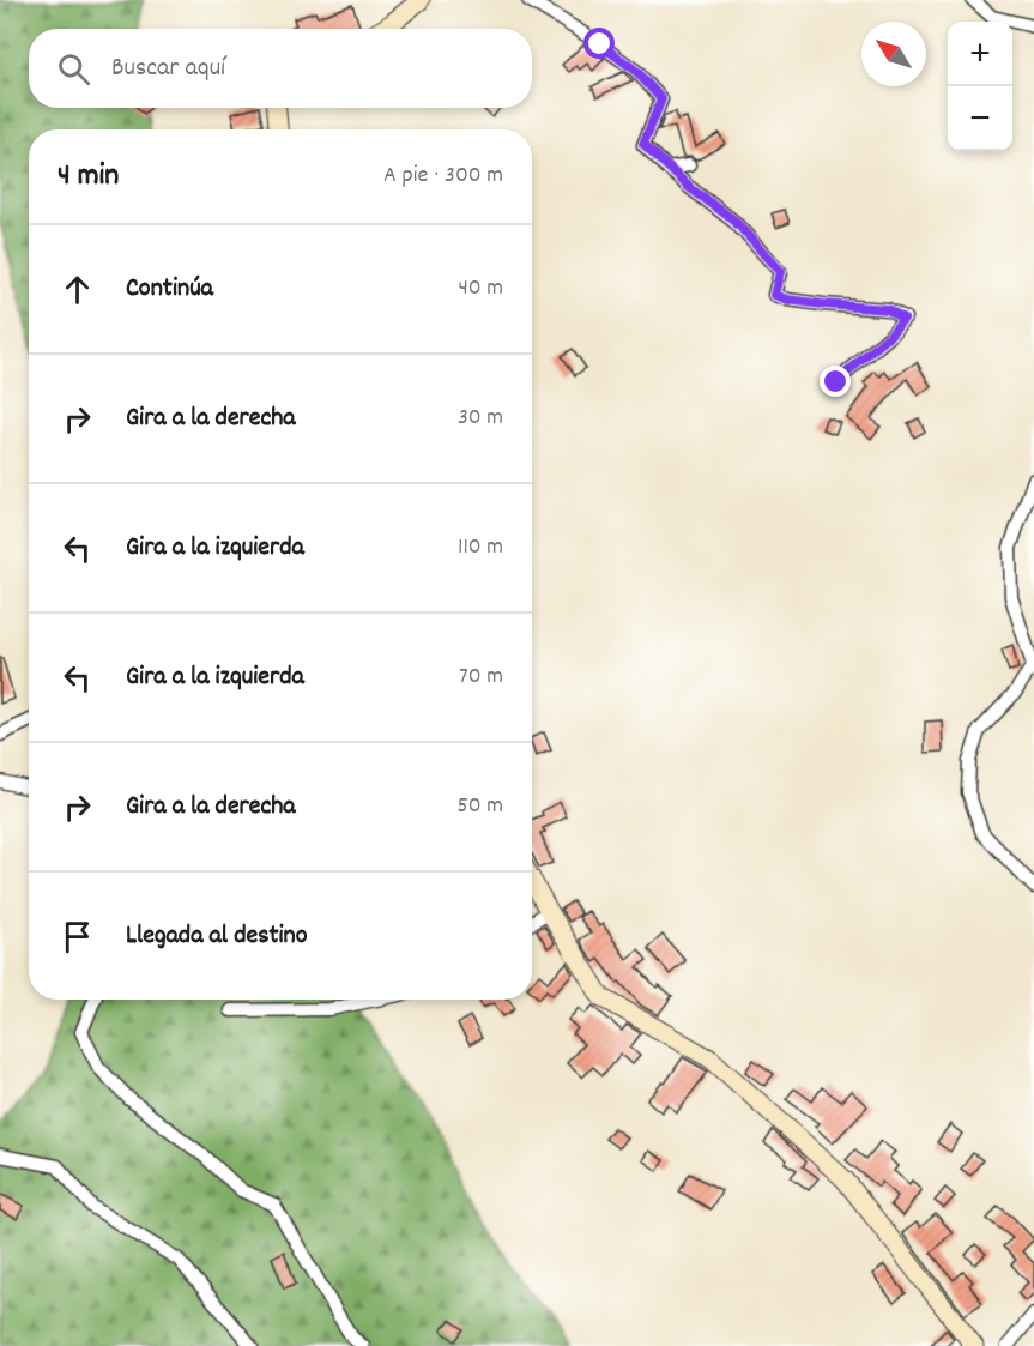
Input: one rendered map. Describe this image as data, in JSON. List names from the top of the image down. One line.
{"north":"top left","page":{"map_buttons":["+","−"],"search":"Buscar aquí","heading":["4 min","A pie · 300 m"],"list":[["Continúa","40 m"],["Gira a la derecha","30 m"],["Gira a la izquierda","110 m"],["Gira a la izquierda","70 m"],["Gira a la derecha","50 m"],"Llegada al destino"]}}
